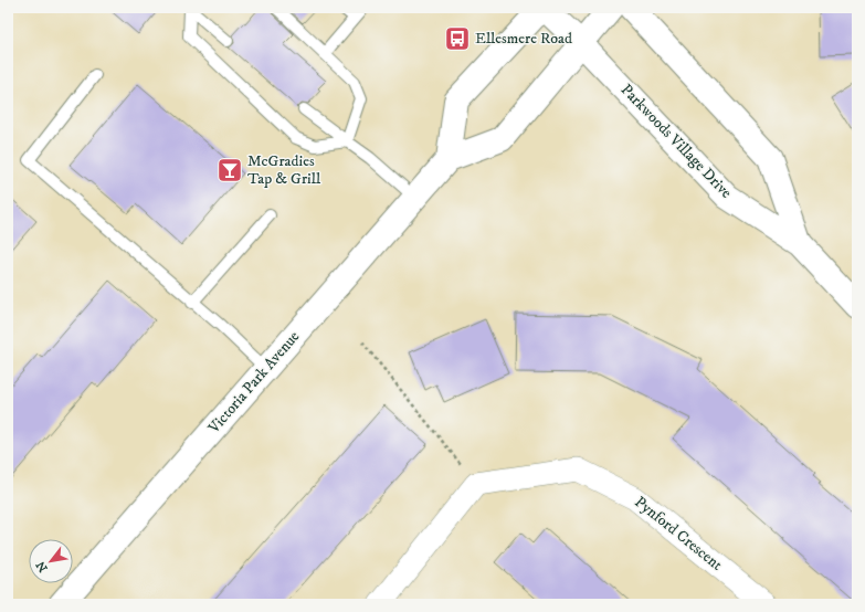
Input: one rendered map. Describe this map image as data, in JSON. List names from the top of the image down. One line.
{"streets":{"main road":["Parkwoods Village Drive","Victoria Park Avenue"],"street":["Pynford Crescent"]},"crossings":[["Parkwoods Village Drive","Victoria Park Avenue"]],"places":{"bus stop":["Ellesmere Road"],"bar":["McGradies Tap & Grill"]},"north":"bottom left"}
